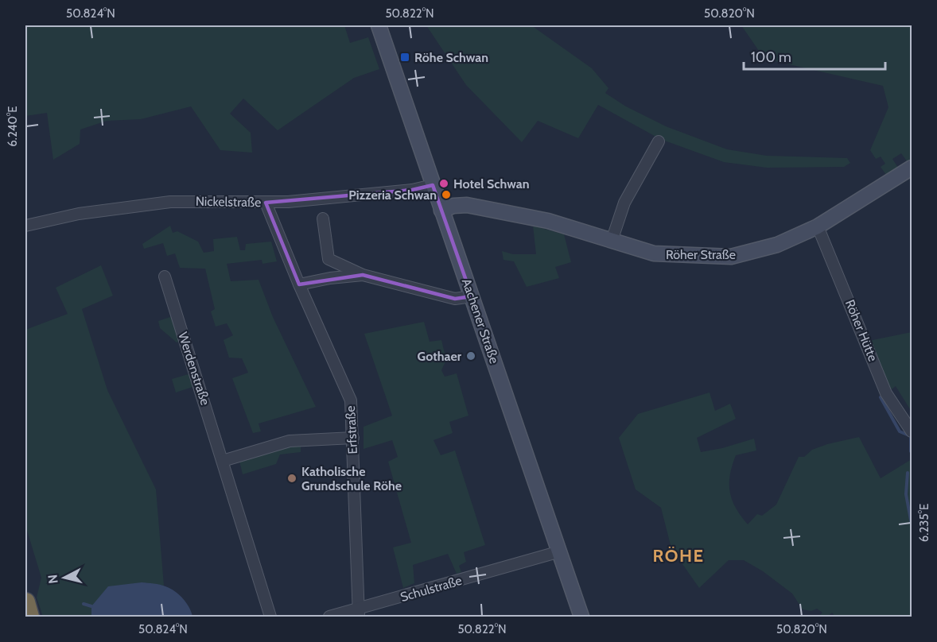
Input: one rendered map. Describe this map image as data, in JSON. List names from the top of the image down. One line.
{"streets":{"main road":["Röher Straße","Aachener Straße"],"street":["Nickelstraße","Röher Hütte","Werdenstraße","Erfstraße","Schulstraße"]},"crossings":[["Nickelstraße","Aachener Straße"],["Nickelstraße","Erfstraße"],["Röher Straße","Aachener Straße"],["Röher Straße","Röher Hütte"],["Aachener Straße","Schulstraße"],["Erfstraße","Schulstraße"]],"districts":["RÖHE"],"places":{"transit":["Röhe Schwan"],"other":["Hotel Schwan","Pizzeria Schwan","Gothaer","Katholische Grundschule Röhe"]},"scale_bar":"100 m","north":"left","coordinates":["50.824°N","50.822°N","50.820°N","6.240°E","6.235°E"]}
